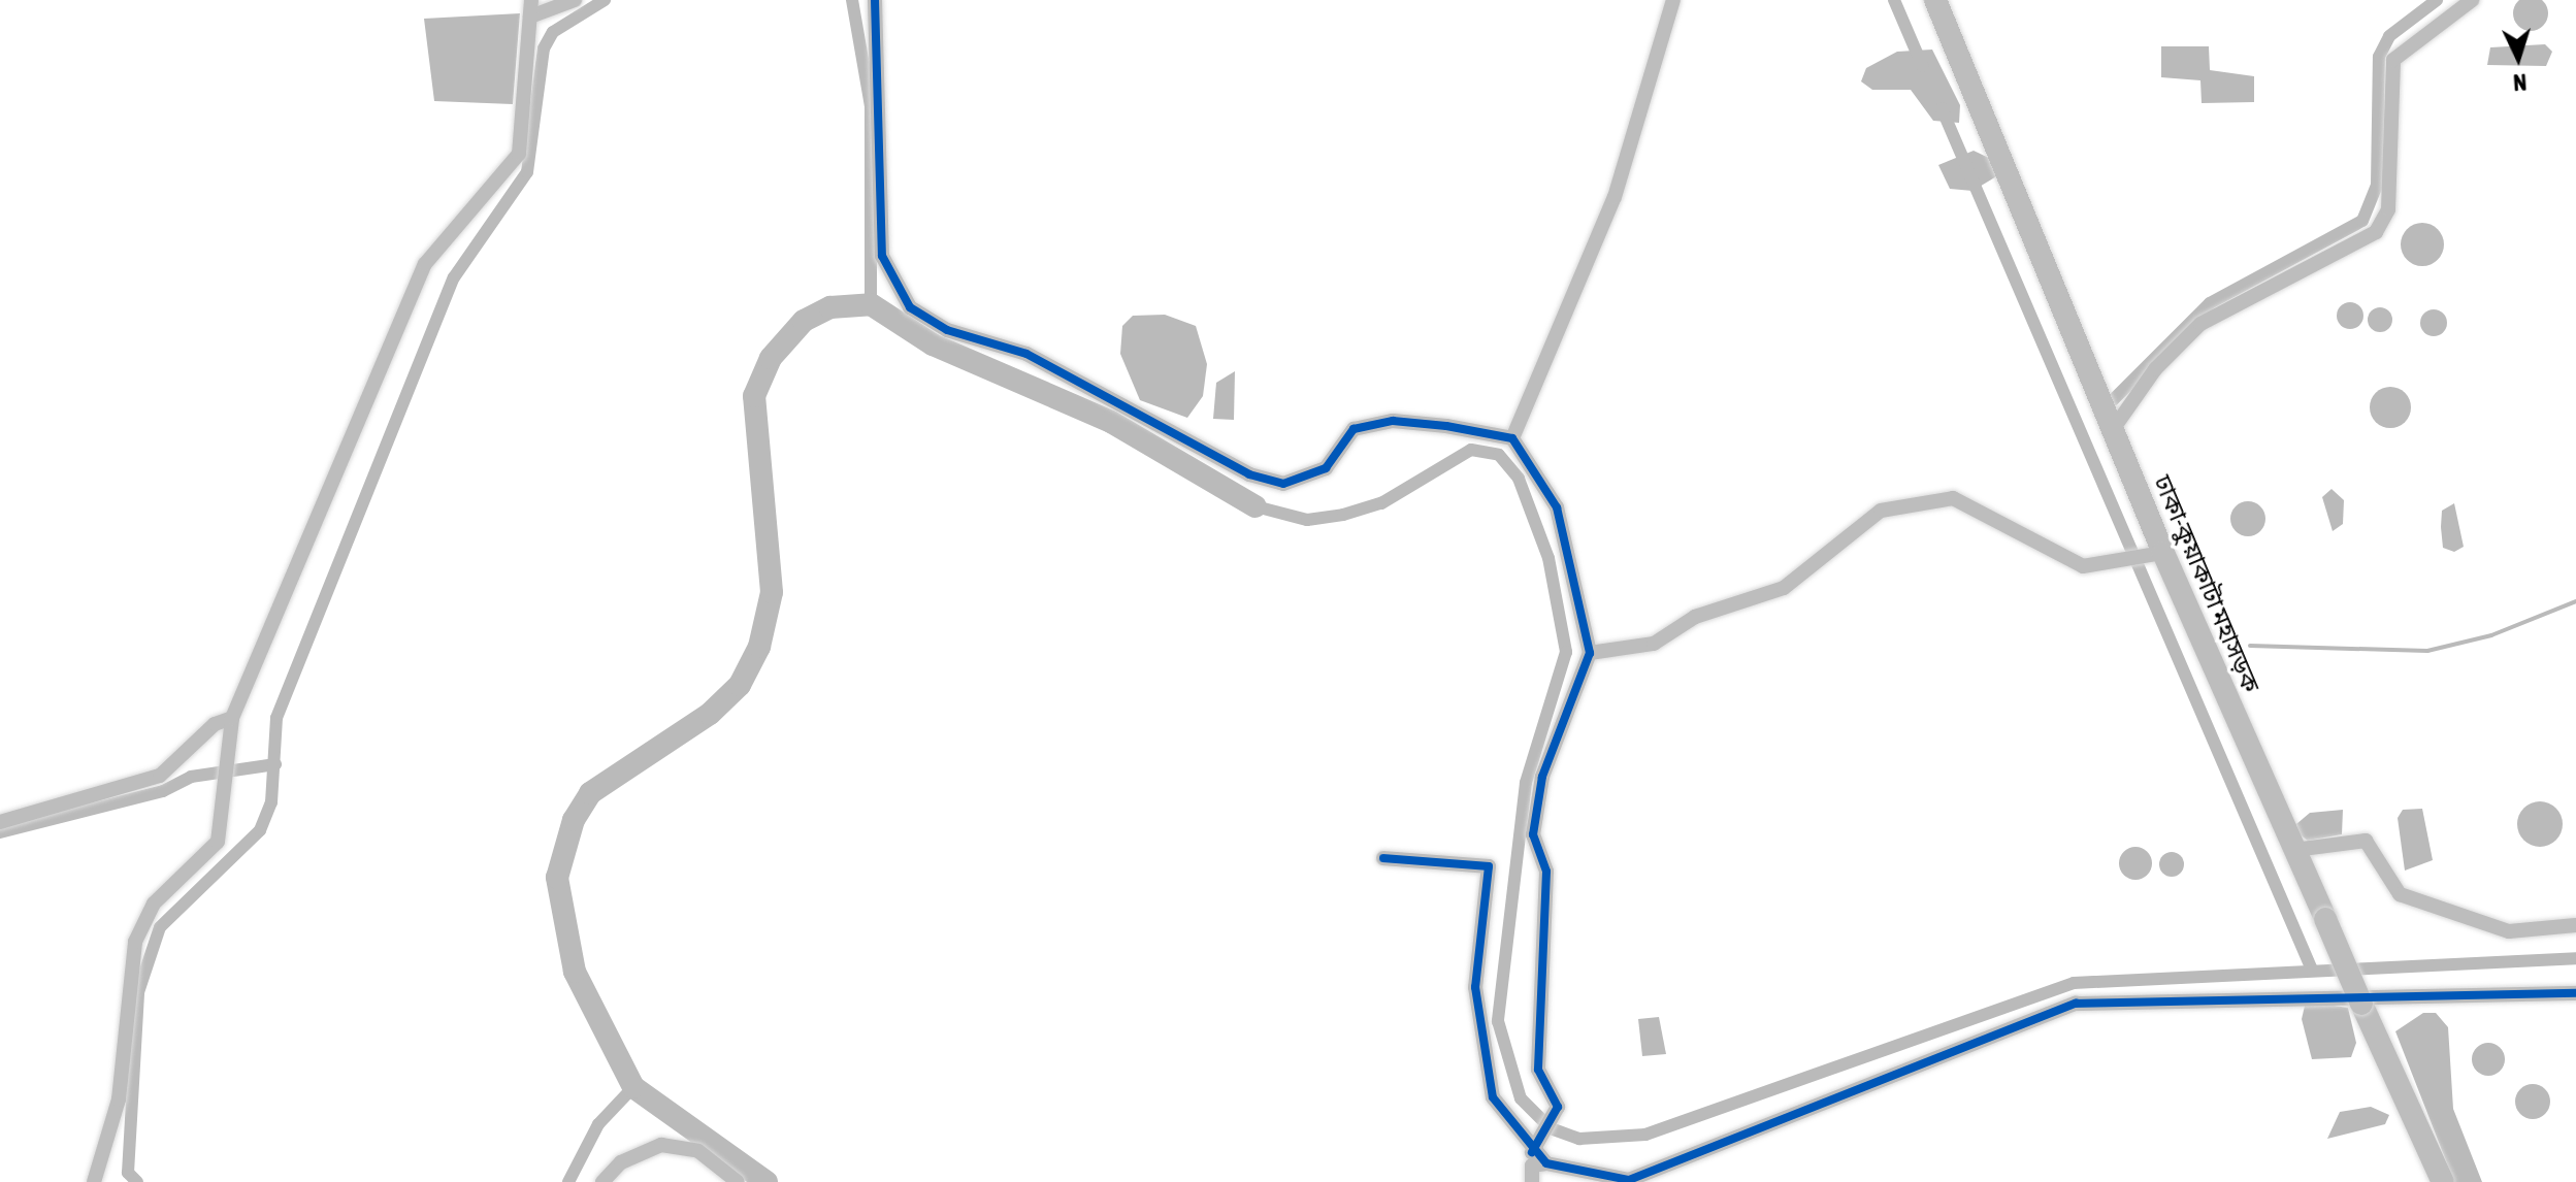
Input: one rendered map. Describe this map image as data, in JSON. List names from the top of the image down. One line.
{"streets":{"main road":["ঢাকা-কুয়াকাটা মহাসড়ক"]},"north":"bottom"}
